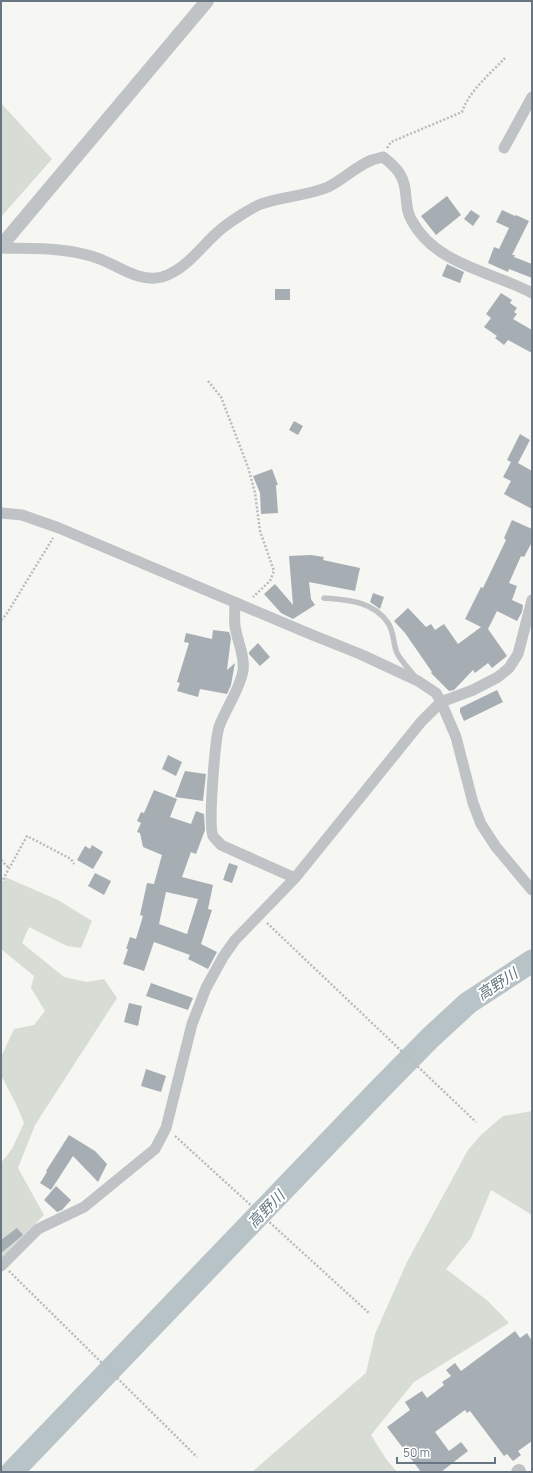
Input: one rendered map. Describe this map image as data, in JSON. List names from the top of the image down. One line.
{"water":["高野川"],"scale_bar":"50 m"}
